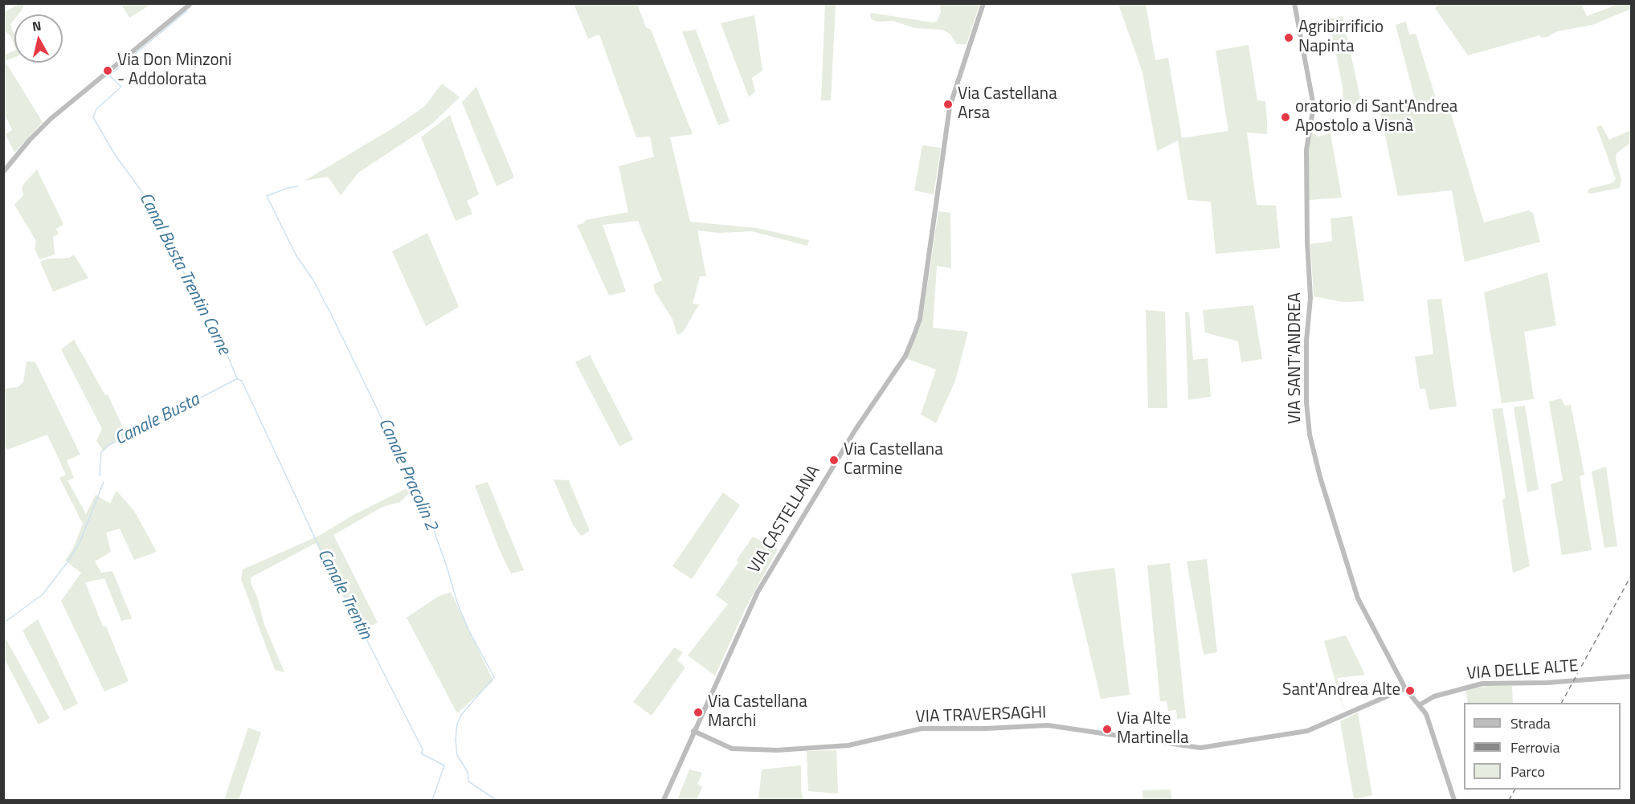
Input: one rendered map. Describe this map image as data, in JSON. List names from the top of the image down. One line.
{"streets":{"street":["VIA SANT'ANDREA","VIA CASTELLANA","VIA DELLE ALTE","VIA TRAVERSAGHI"]},"crossings":[["VIA SANT'ANDREA","VIA DELLE ALTE"],["VIA SANT'ANDREA","VIA TRAVERSAGHI"],["VIA CASTELLANA","VIA TRAVERSAGHI"]],"water":["Canal Busta Trentin Corne","Canale Busta","Canale Pracolin 2","Canale Trentin"],"places":["Agribirrificio Napinta","Via Don Minzoni - Addolorata","Via Castellana Arsa","oratorio di Sant'Andrea Apostolo a Visnà","Via Castellana Carmine","Sant'Andrea Alte","Via Castellana Marchi","Via Alte Martinella"],"legend":["Strada","Ferrovia","Parco"],"north":"top"}
